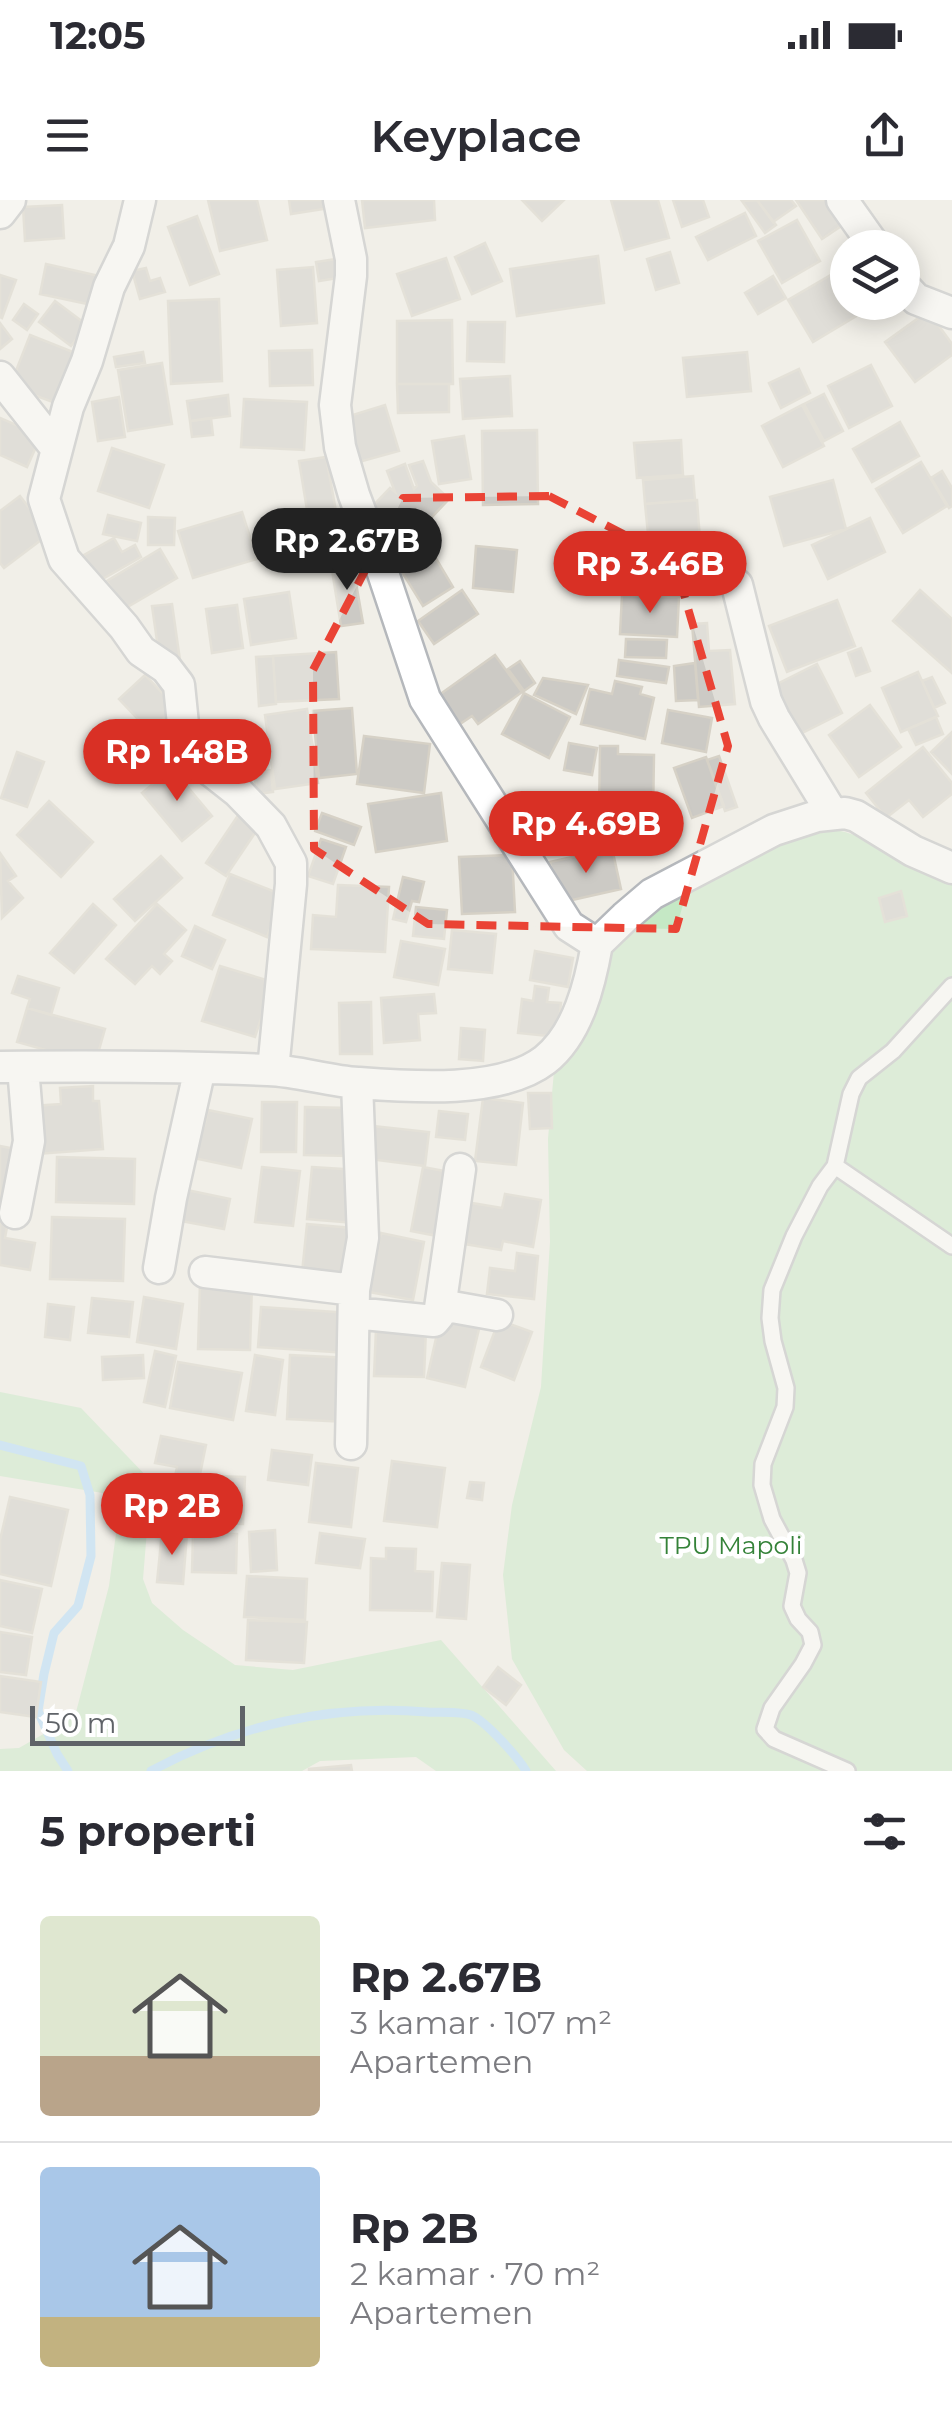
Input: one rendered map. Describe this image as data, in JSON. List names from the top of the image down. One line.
{"parks":["TPU Mapoli"],"scale_bar":"50 m","page":{"status":"12:05","header":"Keyplace","price":["Rp 2.67B","Rp 3.46B","Rp 1.48B","Rp 4.69B","Rp 2B"],"scale":"50 m","heading":"5 properti","list":[{"name":"Rp 2.67B","note":"3 kamar · 107 m² · Apartemen"},{"name":"Rp 2B","note":"2 kamar · 70 m² · Apartemen"}]}}
